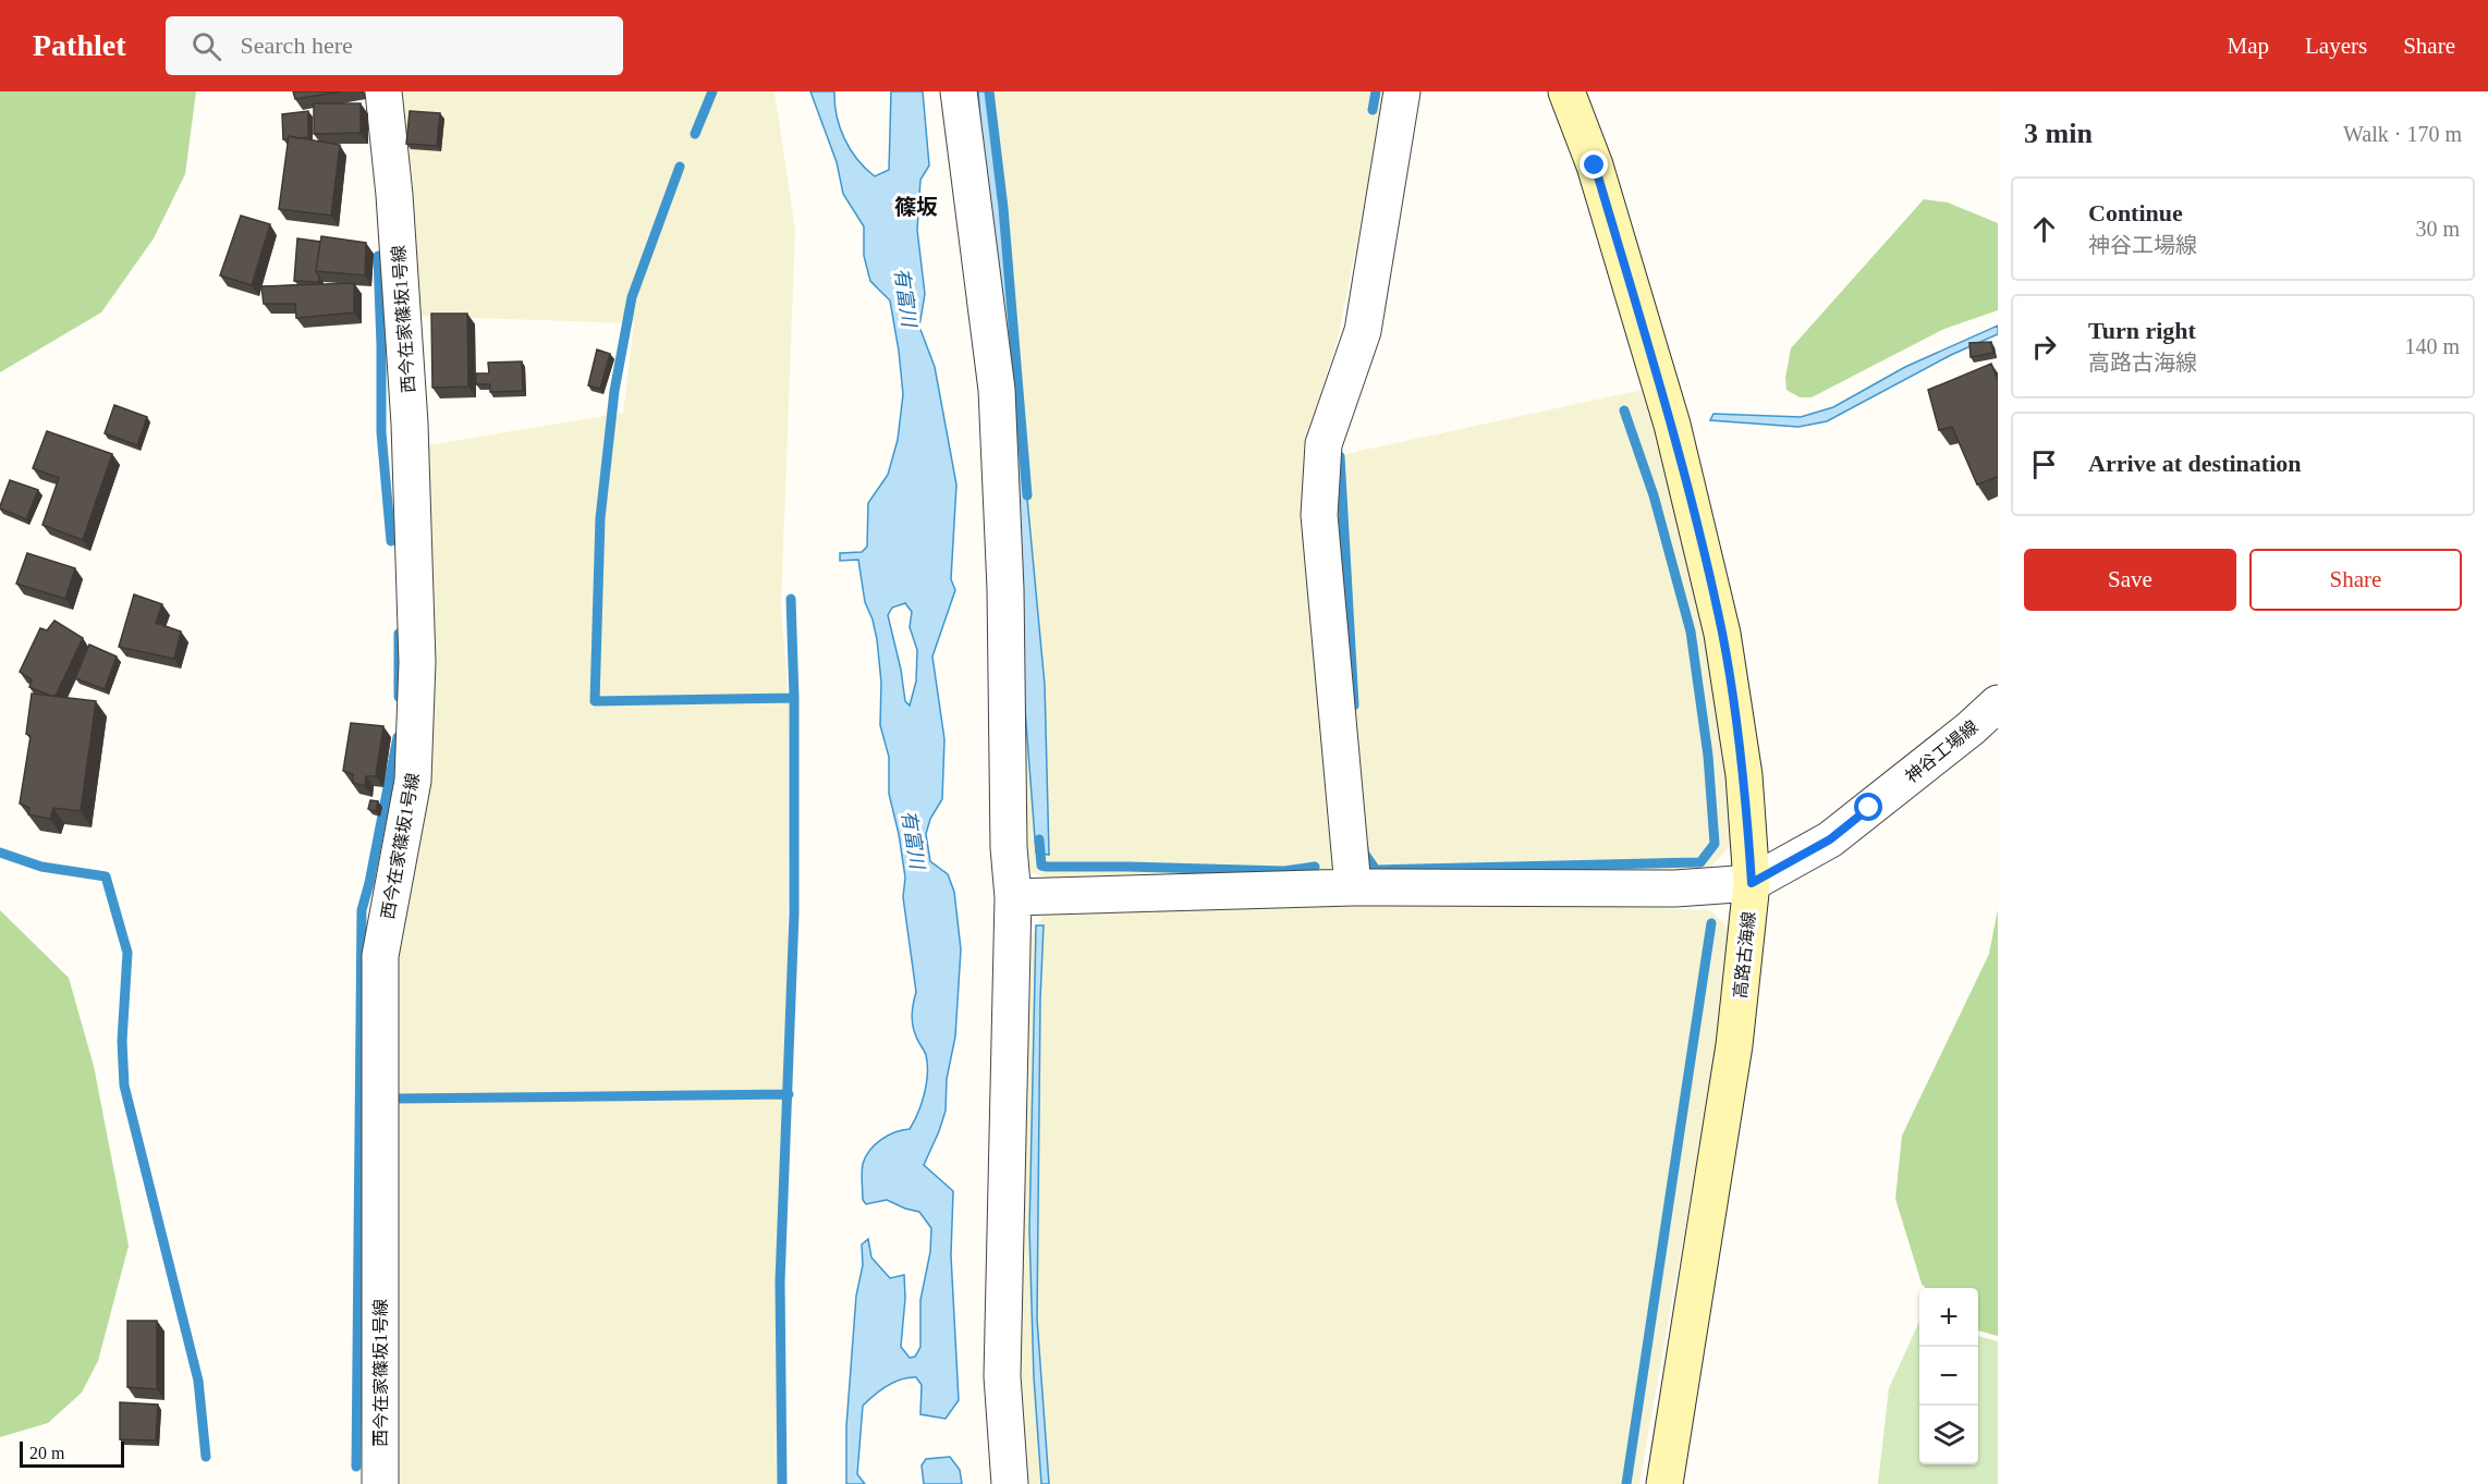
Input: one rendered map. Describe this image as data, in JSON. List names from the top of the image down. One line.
{"streets":{"main road":["高路古海線"],"street":["西今在家篠坂1号線","神谷工場線"]},"crossings":[["神谷工場線","高路古海線"]],"districts":["篠坂"],"water":["有富川"],"scale_bar":"20 m","page":{"header":"Pathlet","search":"Search here","nav":["Map","Layers","Share"],"heading":["3 min","Walk · 170 m"],"list":[["Continue","神谷工場線","30 m"],["Turn right","高路古海線","140 m"],"Arrive at destination"],"buttons":["Save","Share"],"map_buttons":["+","−"],"scale":"20 m"}}
